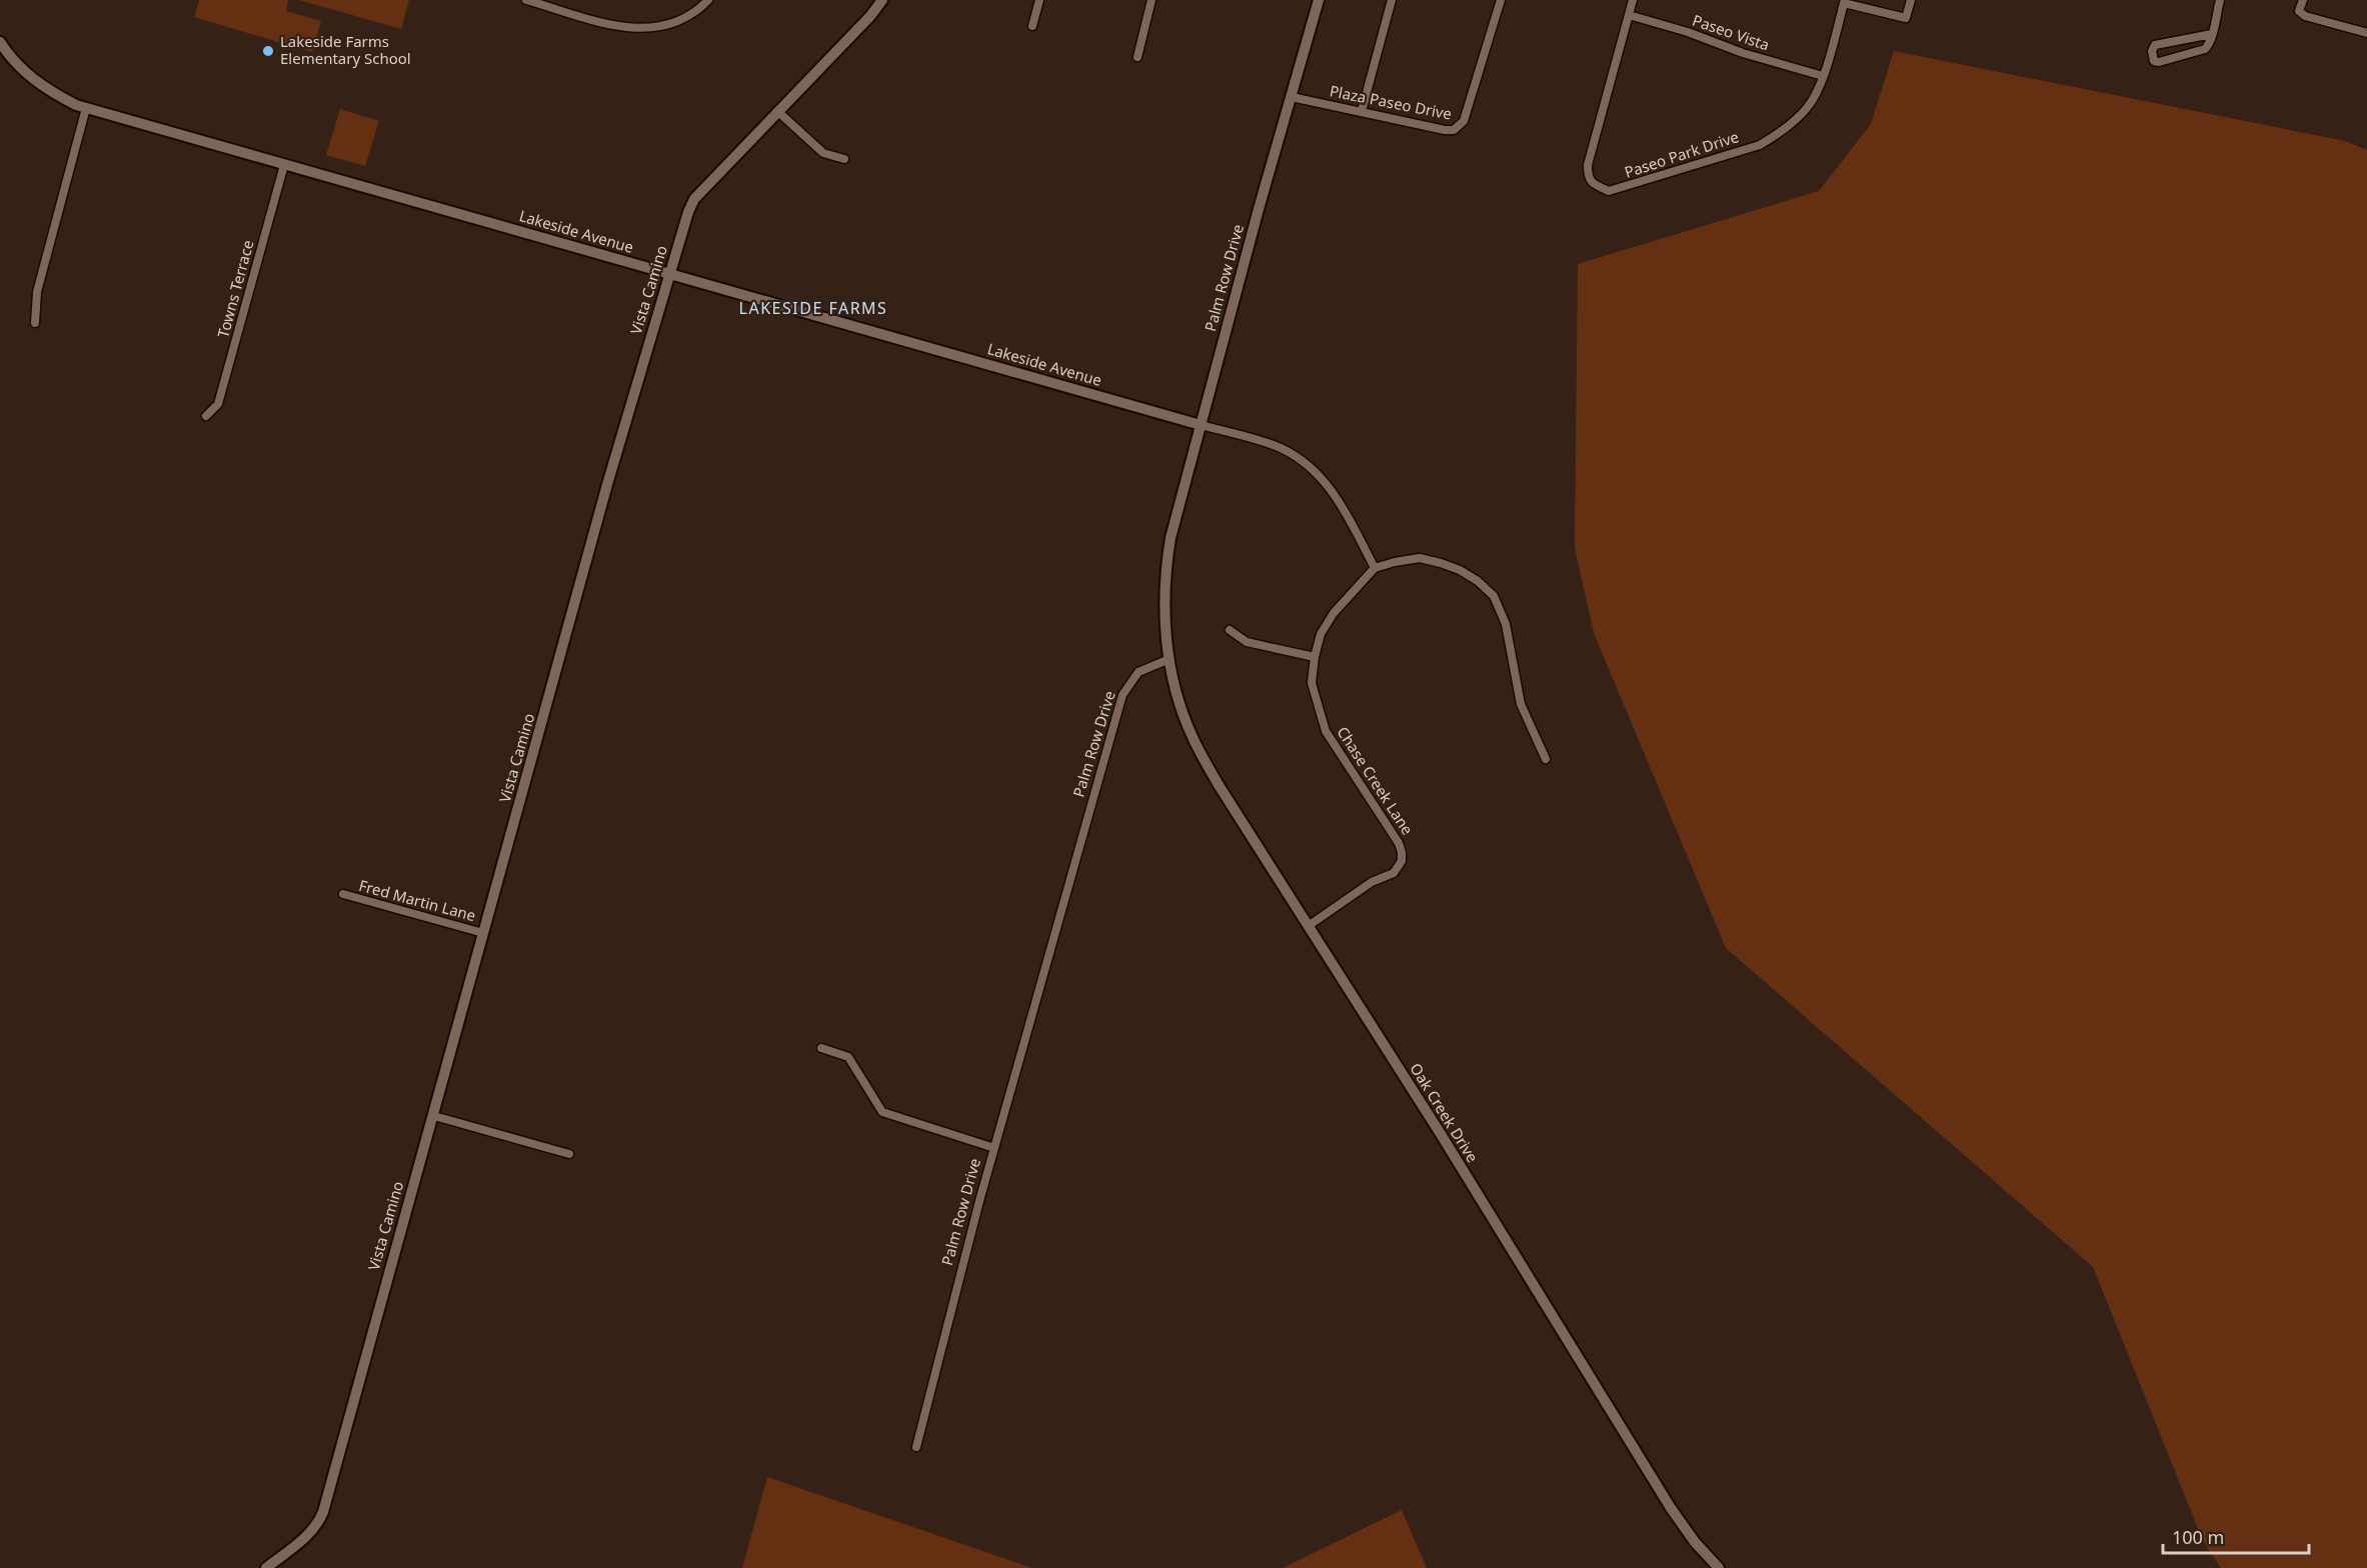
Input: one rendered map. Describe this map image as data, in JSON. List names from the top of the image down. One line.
{"streets":{"street":["Paseo Vista","Plaza Paseo Drive","Paseo Park Drive","Lakeside Avenue","Palm Row Drive","Towns Terrace","Vista Camino","Chase Creek Lane","Fred Martin Lane","Oak Creek Drive"]},"crossings":[["Paseo Vista","Paseo Park Drive"],["Plaza Paseo Drive","Palm Row Drive"],["Lakeside Avenue","Palm Row Drive"],["Lakeside Avenue","Towns Terrace"],["Lakeside Avenue","Vista Camino"],["Lakeside Avenue","Chase Creek Lane"],["Palm Row Drive","Oak Creek Drive"],["Vista Camino","Fred Martin Lane"],["Chase Creek Lane","Oak Creek Drive"]],"districts":["LAKESIDE FARMS"],"places":["Lakeside Farms Elementary School"],"scale_bar":"100 m"}
